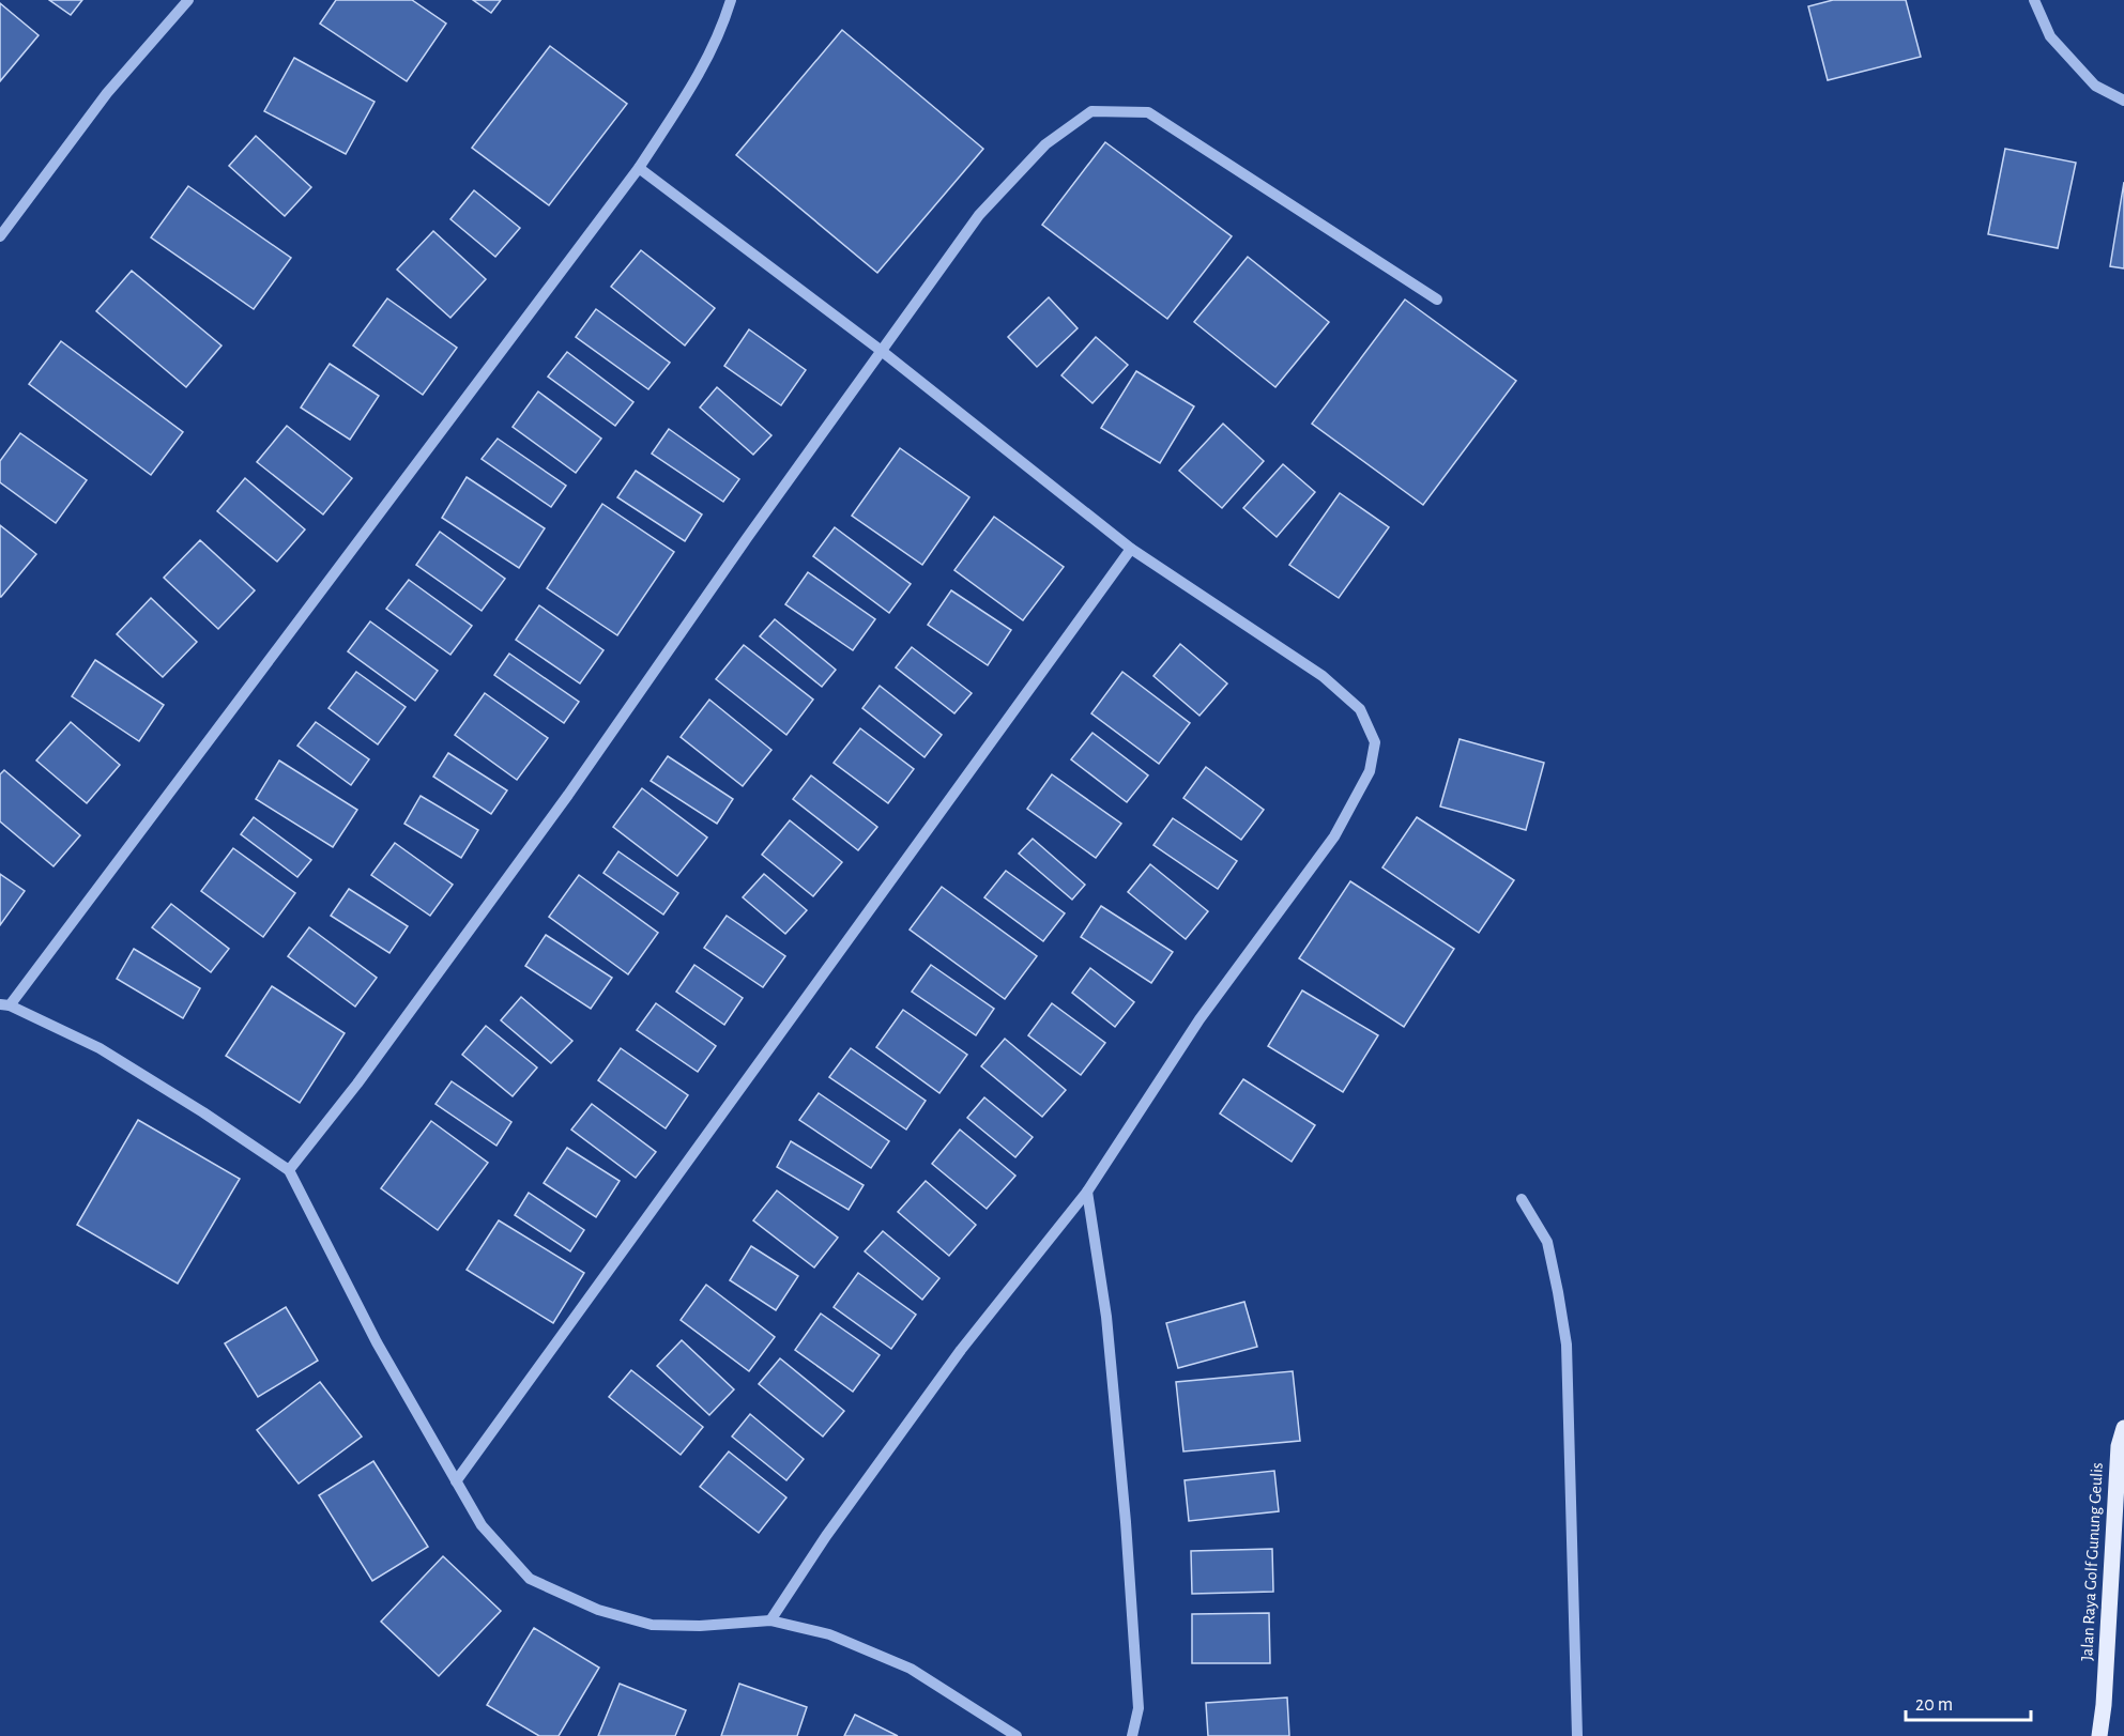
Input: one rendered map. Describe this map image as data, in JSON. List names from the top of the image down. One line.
{"streets":{"main road":["Jalan Raya Golf Gunung Geulis"]},"scale_bar":"20 m"}
